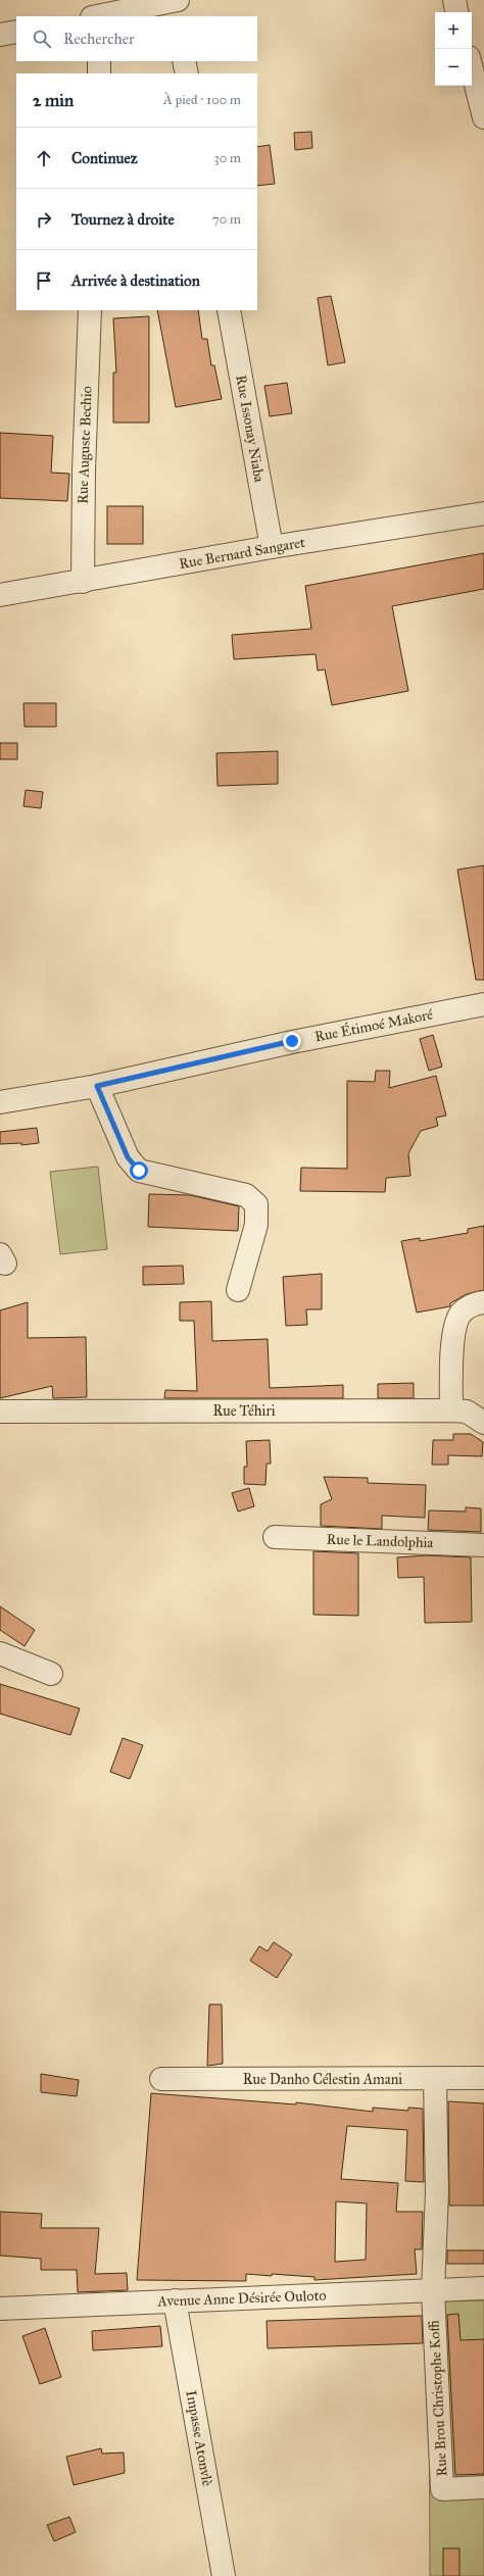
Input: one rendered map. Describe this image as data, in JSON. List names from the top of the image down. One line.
{"streets":{"street":["Rue Issonay Niaba","Rue Auguste Bechio","Rue Bernard Sangaret","Rue Étimoé Makoré","Rue Téhiri","Rue le Landolphia","Rue Danho Célestin Amani","Avenue Anne Désirée Ouloto","Rue Brou Christophe Koffi","Impasse Atonvlè"]},"crossings":[["Rue Issonay Niaba","Rue Bernard Sangaret"],["Rue Auguste Bechio","Rue Bernard Sangaret"],["Avenue Anne Désirée Ouloto","Rue Brou Christophe Koffi"],["Avenue Anne Désirée Ouloto","Impasse Atonvlè"]],"page":{"map_buttons":["+","−"],"search":"Rechercher","heading":["2 min","À pied · 100 m"],"list":[["Continuez","30 m"],["Tournez à droite","70 m"],"Arrivée à destination"]}}
